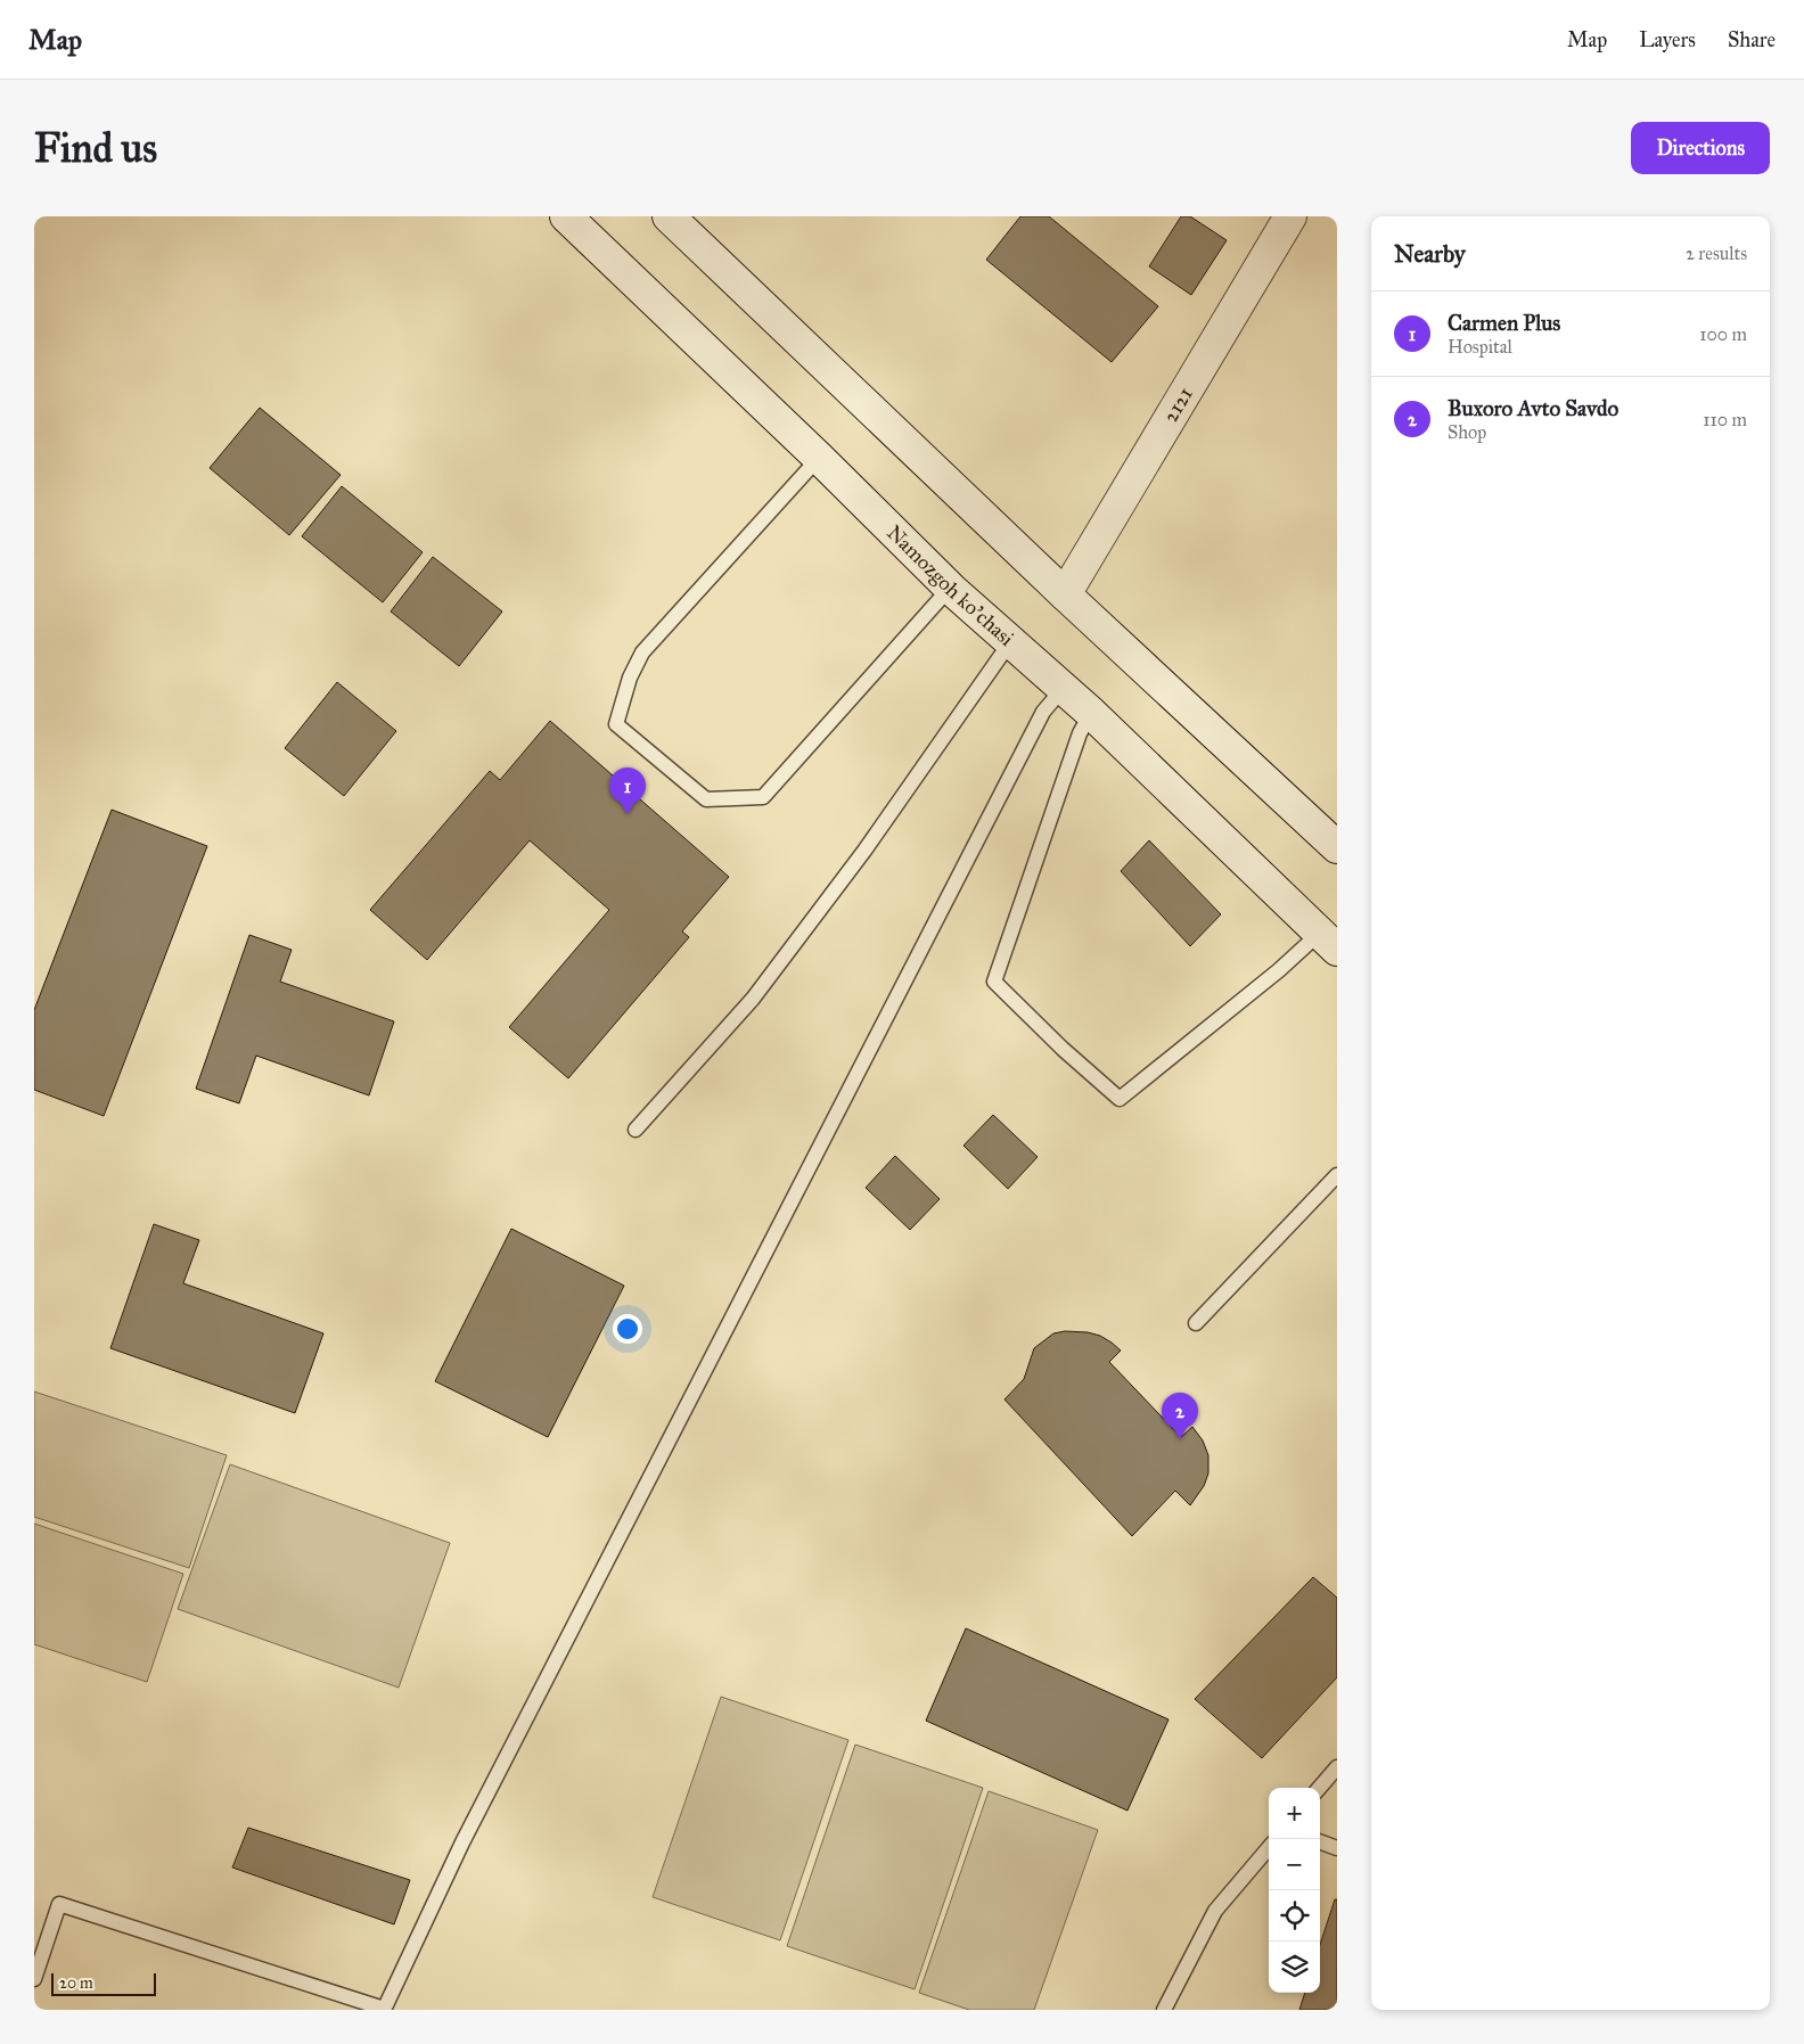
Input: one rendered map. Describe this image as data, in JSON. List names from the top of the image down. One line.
{"streets":{"main road":["2121","Namozgoh ko'chasi"]},"scale_bar":"20 m","page":{"header":"Map","nav":["Map","Layers","Share"],"buttons":"Directions","title":"Find us","heading":["Nearby","2 results"],"list":[{"mark":"1","name":"Carmen Plus","note":"Hospital","value":"100 m"},{"mark":"2","name":"Buxoro Avto Savdo","note":"Shop","value":"110 m"}],"pins":["1","2"],"map_buttons":["+","−"],"scale":"20 m"}}
